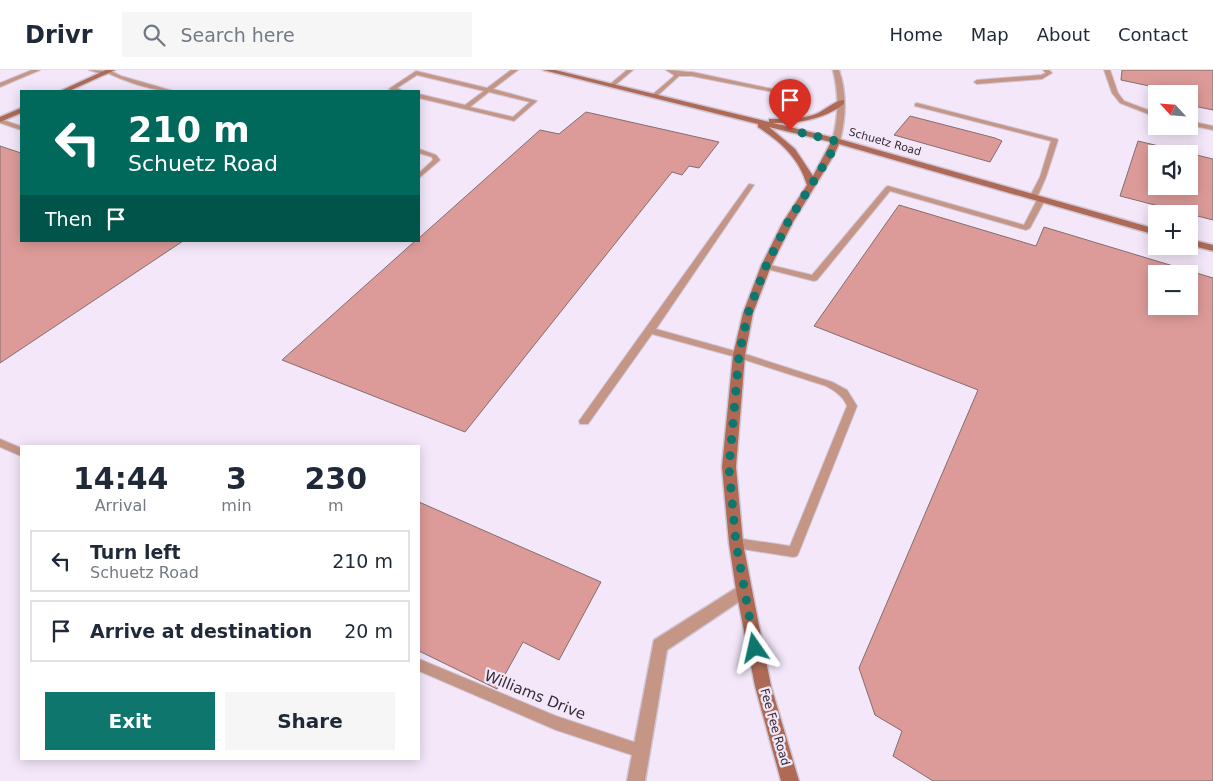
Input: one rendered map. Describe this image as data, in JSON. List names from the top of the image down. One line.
{"streets":{"main road":["Schuetz Road","Fee Fee Road"],"lane":["Williams Drive"]},"crossings":[["Schuetz Road","Fee Fee Road"]],"north":"top left","page":{"header":"Drivr","search":"Search here","nav":["Home","Map","About","Contact"],"map_buttons":["+","−"],"turn":["210 m","Schuetz Road"],"then":"Then","eta":["14:44","Arrival","3","min","230","m"],"list":[{"name":"Turn left","note":"Schuetz Road","value":"210 m"},{"name":"Arrive at destination","value":"20 m"}],"buttons":["Exit","Share"]}}
